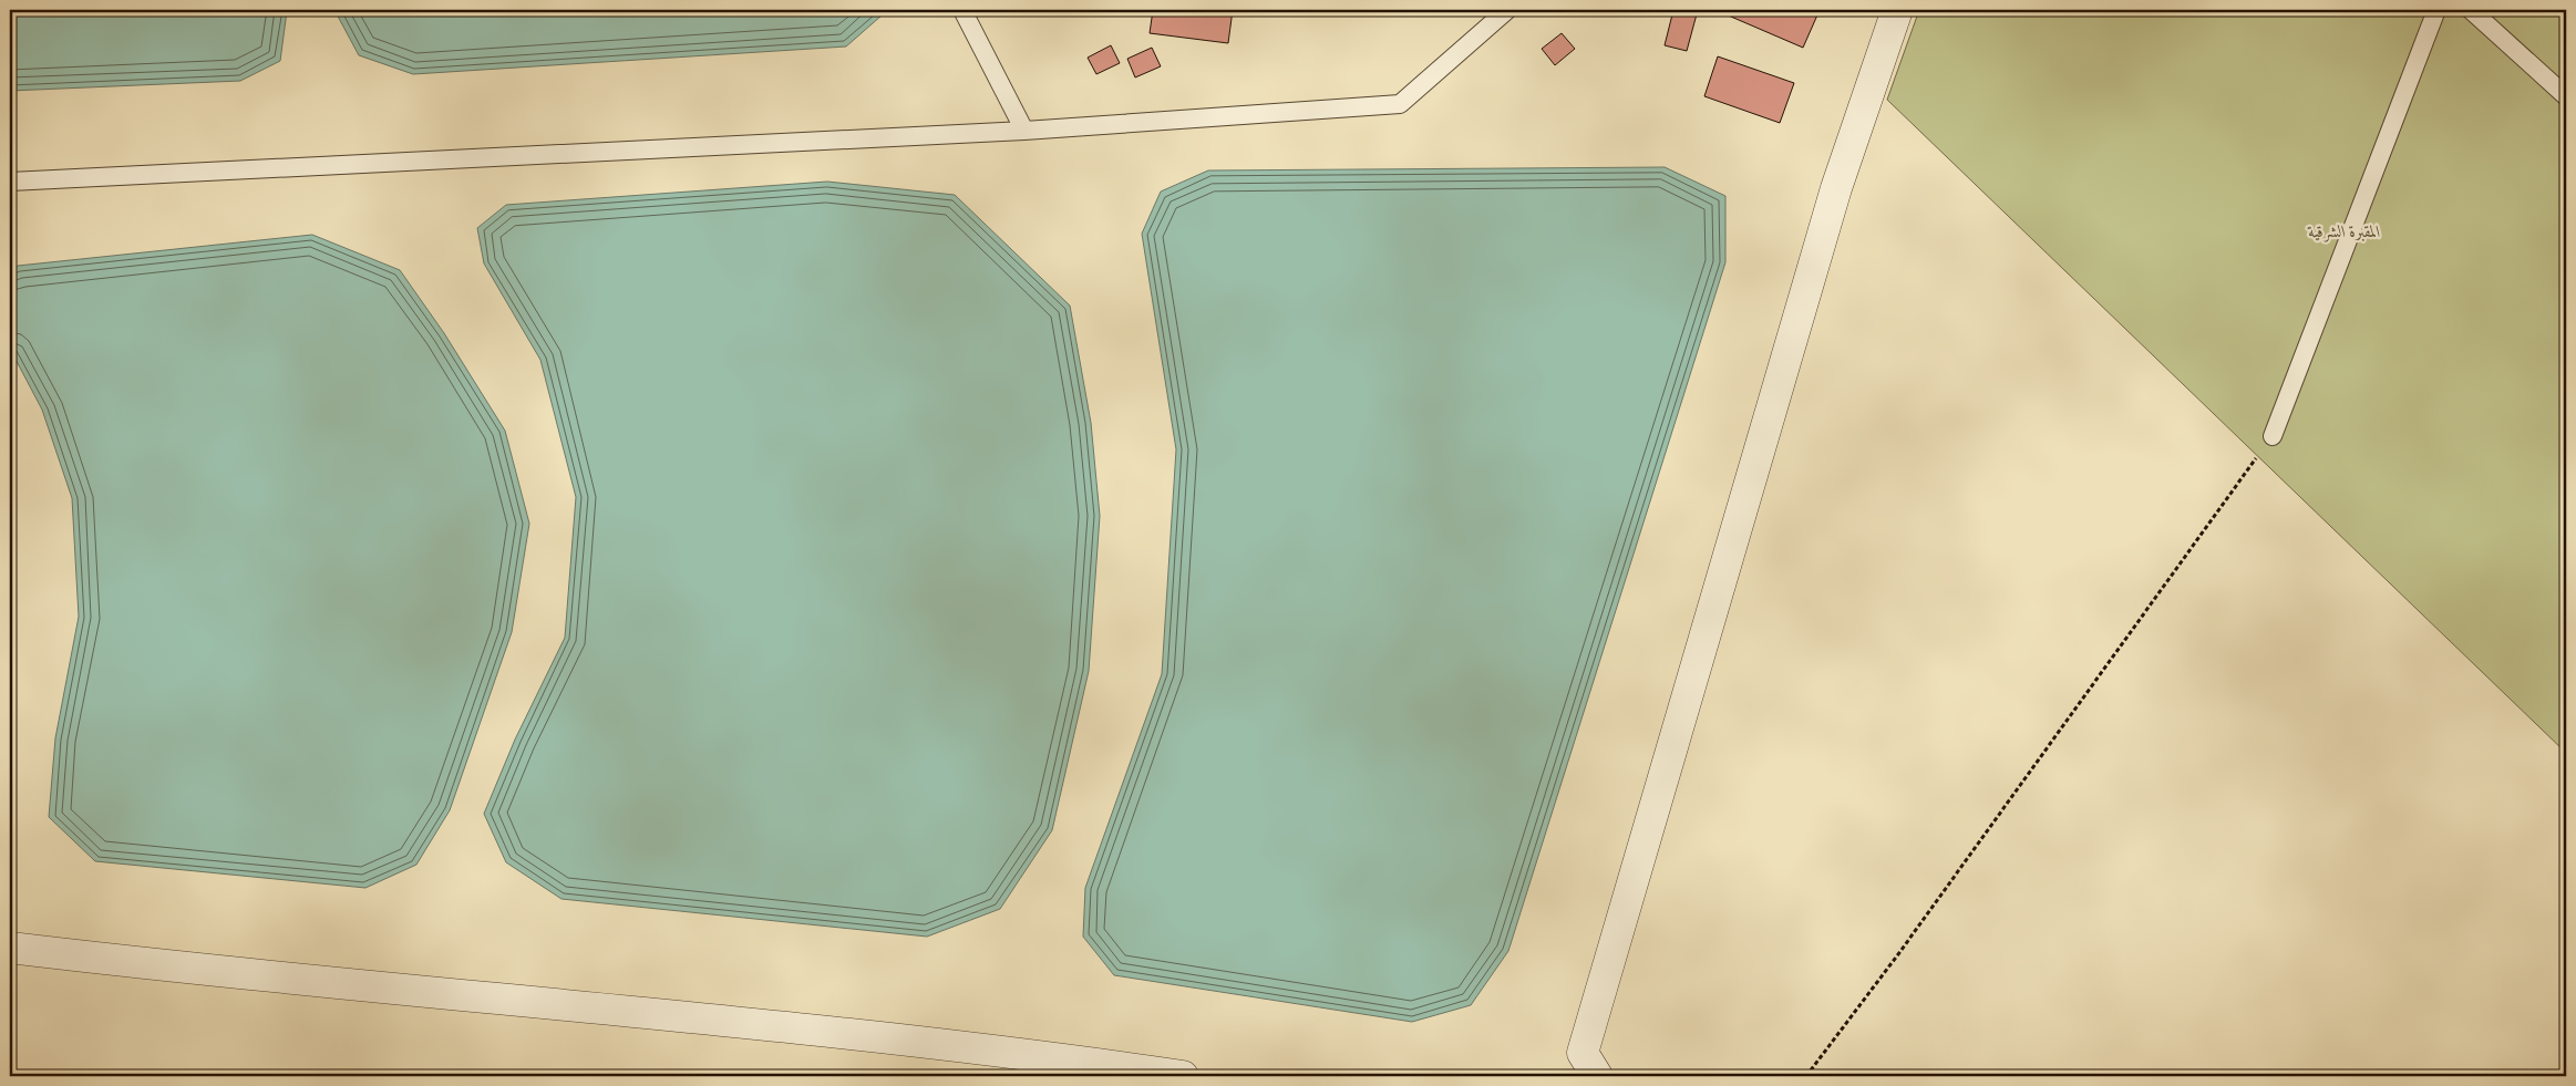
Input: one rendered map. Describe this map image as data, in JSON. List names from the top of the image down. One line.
{"parks":["المقبرة الشرقية"]}
